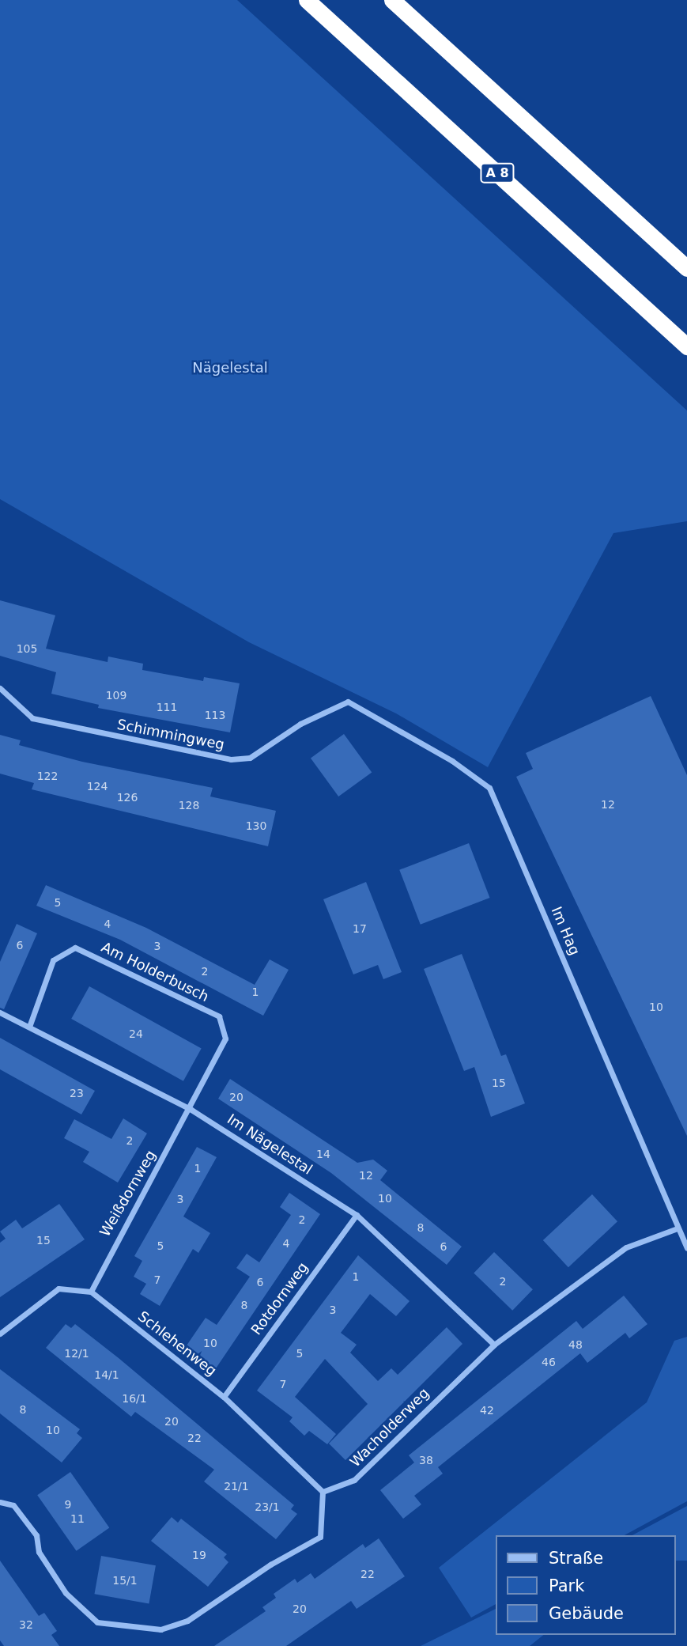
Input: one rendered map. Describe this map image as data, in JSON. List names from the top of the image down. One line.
{"streets":{"highway":["A 8"],"street":["Schimmingweg","Im Hag","Am Holderbusch","Im Nägelestal","Weißdornweg","Rotdornweg","Schlehenweg","Wacholderweg"]},"crossings":[["Schimmingweg","Im Hag"],["Im Hag","Wacholderweg"],["Am Holderbusch","Im Nägelestal"],["Am Holderbusch","Weißdornweg"],["Im Nägelestal","Weißdornweg"],["Im Nägelestal","Rotdornweg"],["Im Nägelestal","Wacholderweg"],["Weißdornweg","Schlehenweg"],["Rotdornweg","Schlehenweg"],["Schlehenweg","Wacholderweg"]],"parks":["Nägelestal"],"house_numbers":["105","109","111","113","122","124","126","12","128","130","5","4","17","6","3","2","1","10","24","15","23","20","2","14","1","12","10","3","2","8","15","4","5","6","1","7","2","6","8","3","10","48","12/1","5","46","14/1","7","16/1","8","42","20","10","22","38","21/1","9","23/1","11","19","22","15/1","20","32"],"legend":["Straße","Park","Gebäude"]}
